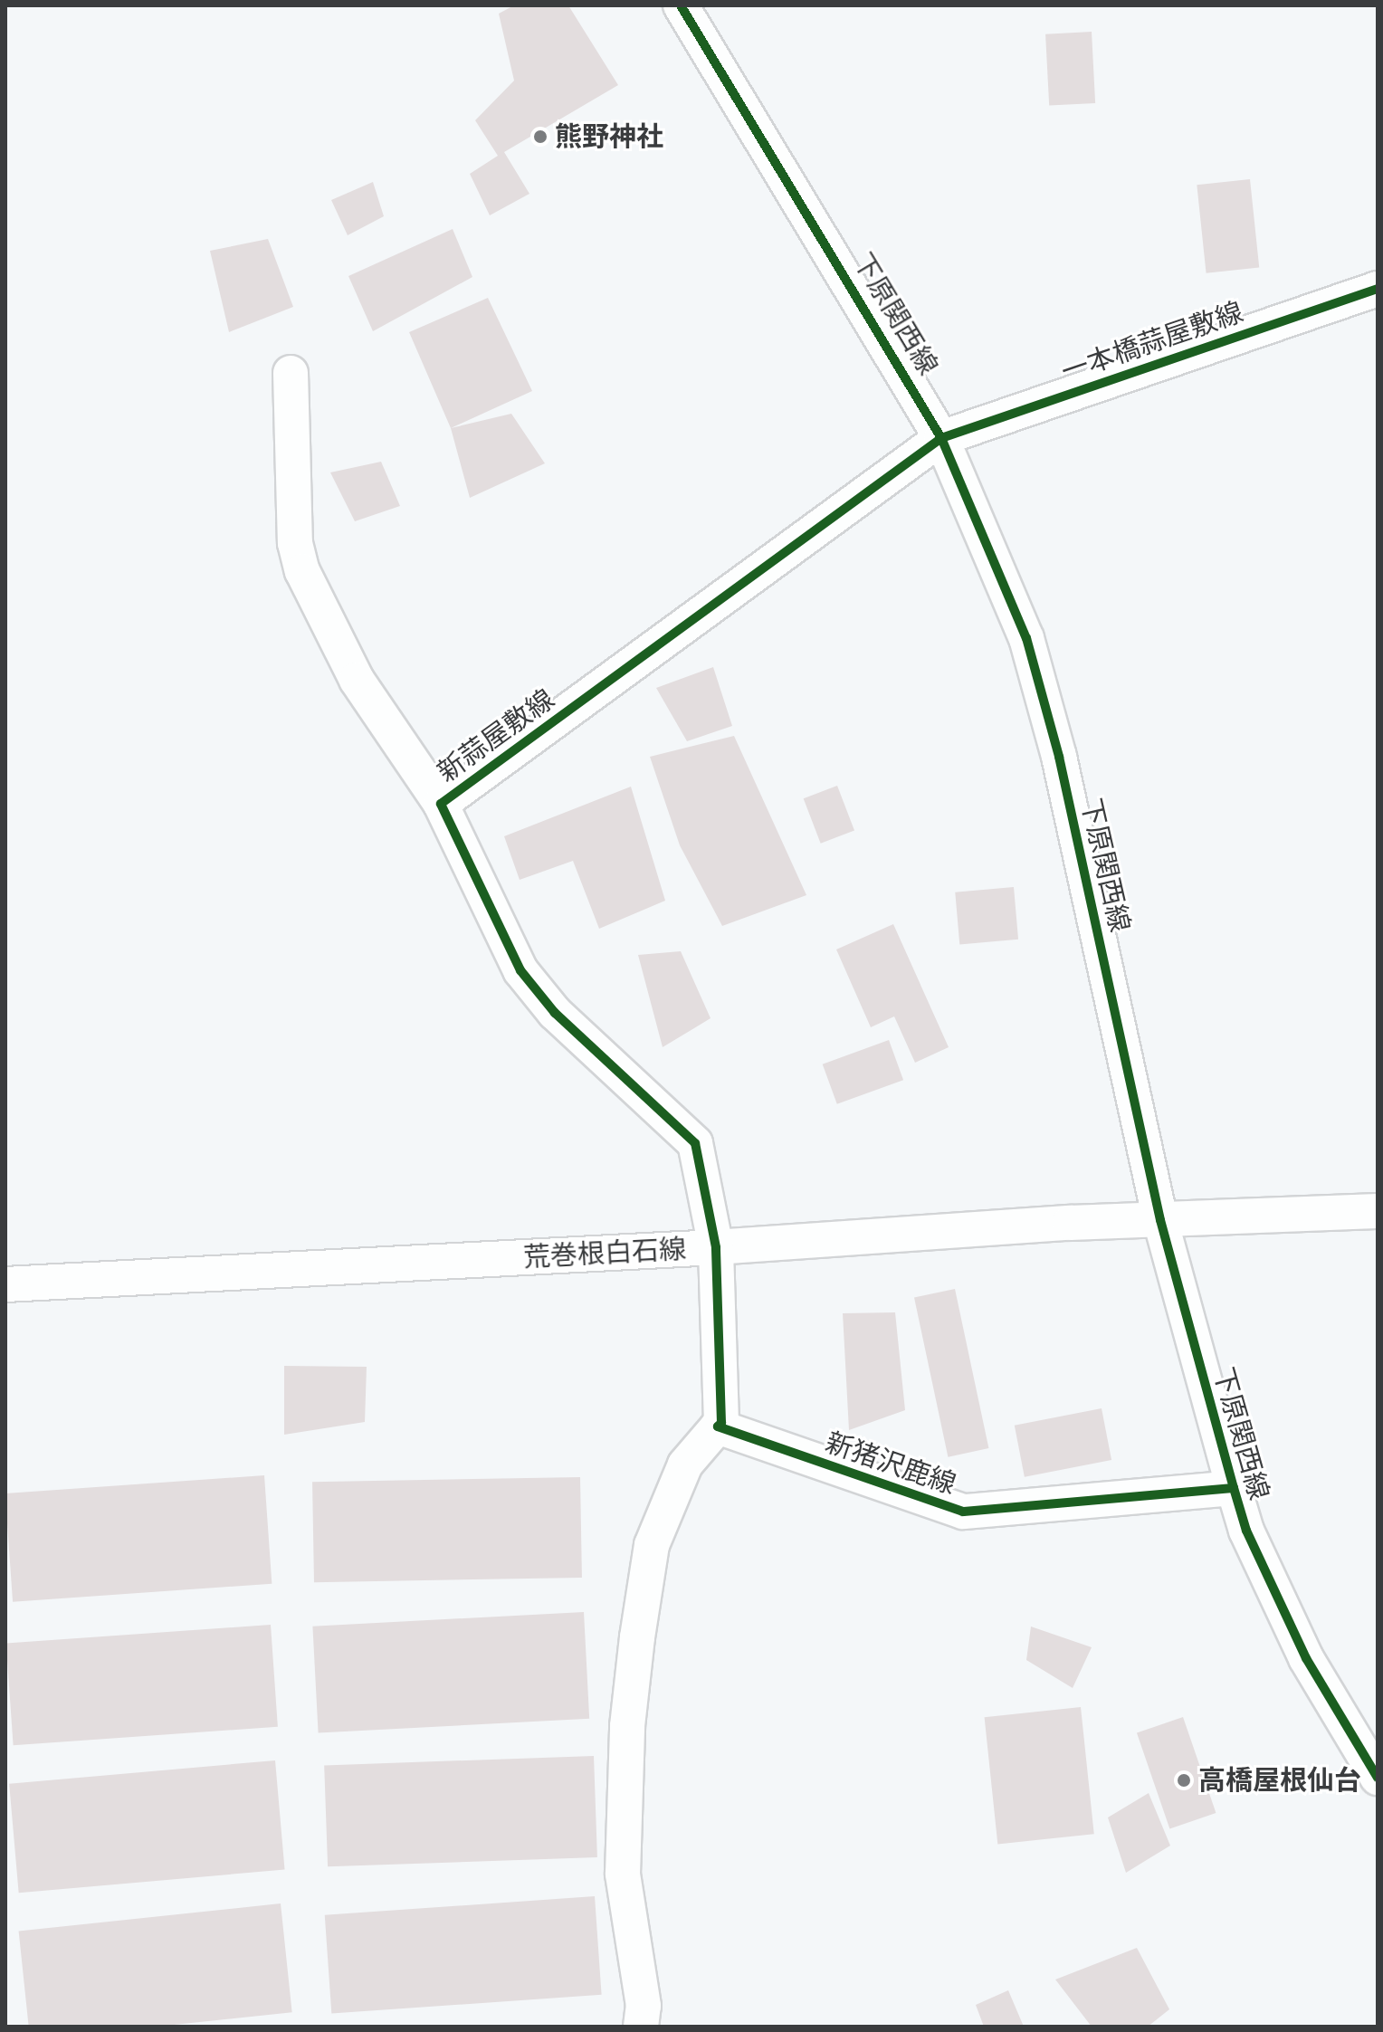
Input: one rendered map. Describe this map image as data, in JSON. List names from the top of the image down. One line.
{"streets":{"street":["下原関西線","一本橋蒜屋敷線","新蒜屋敷線","荒巻根白石線","新猪沢鹿線"]},"crossings":[["下原関西線","一本橋蒜屋敷線"],["下原関西線","新蒜屋敷線"],["下原関西線","荒巻根白石線"],["下原関西線","新猪沢鹿線"],["一本橋蒜屋敷線","新蒜屋敷線"],["新蒜屋敷線","荒巻根白石線"]],"places":["熊野神社","高橋屋根仙台"]}
